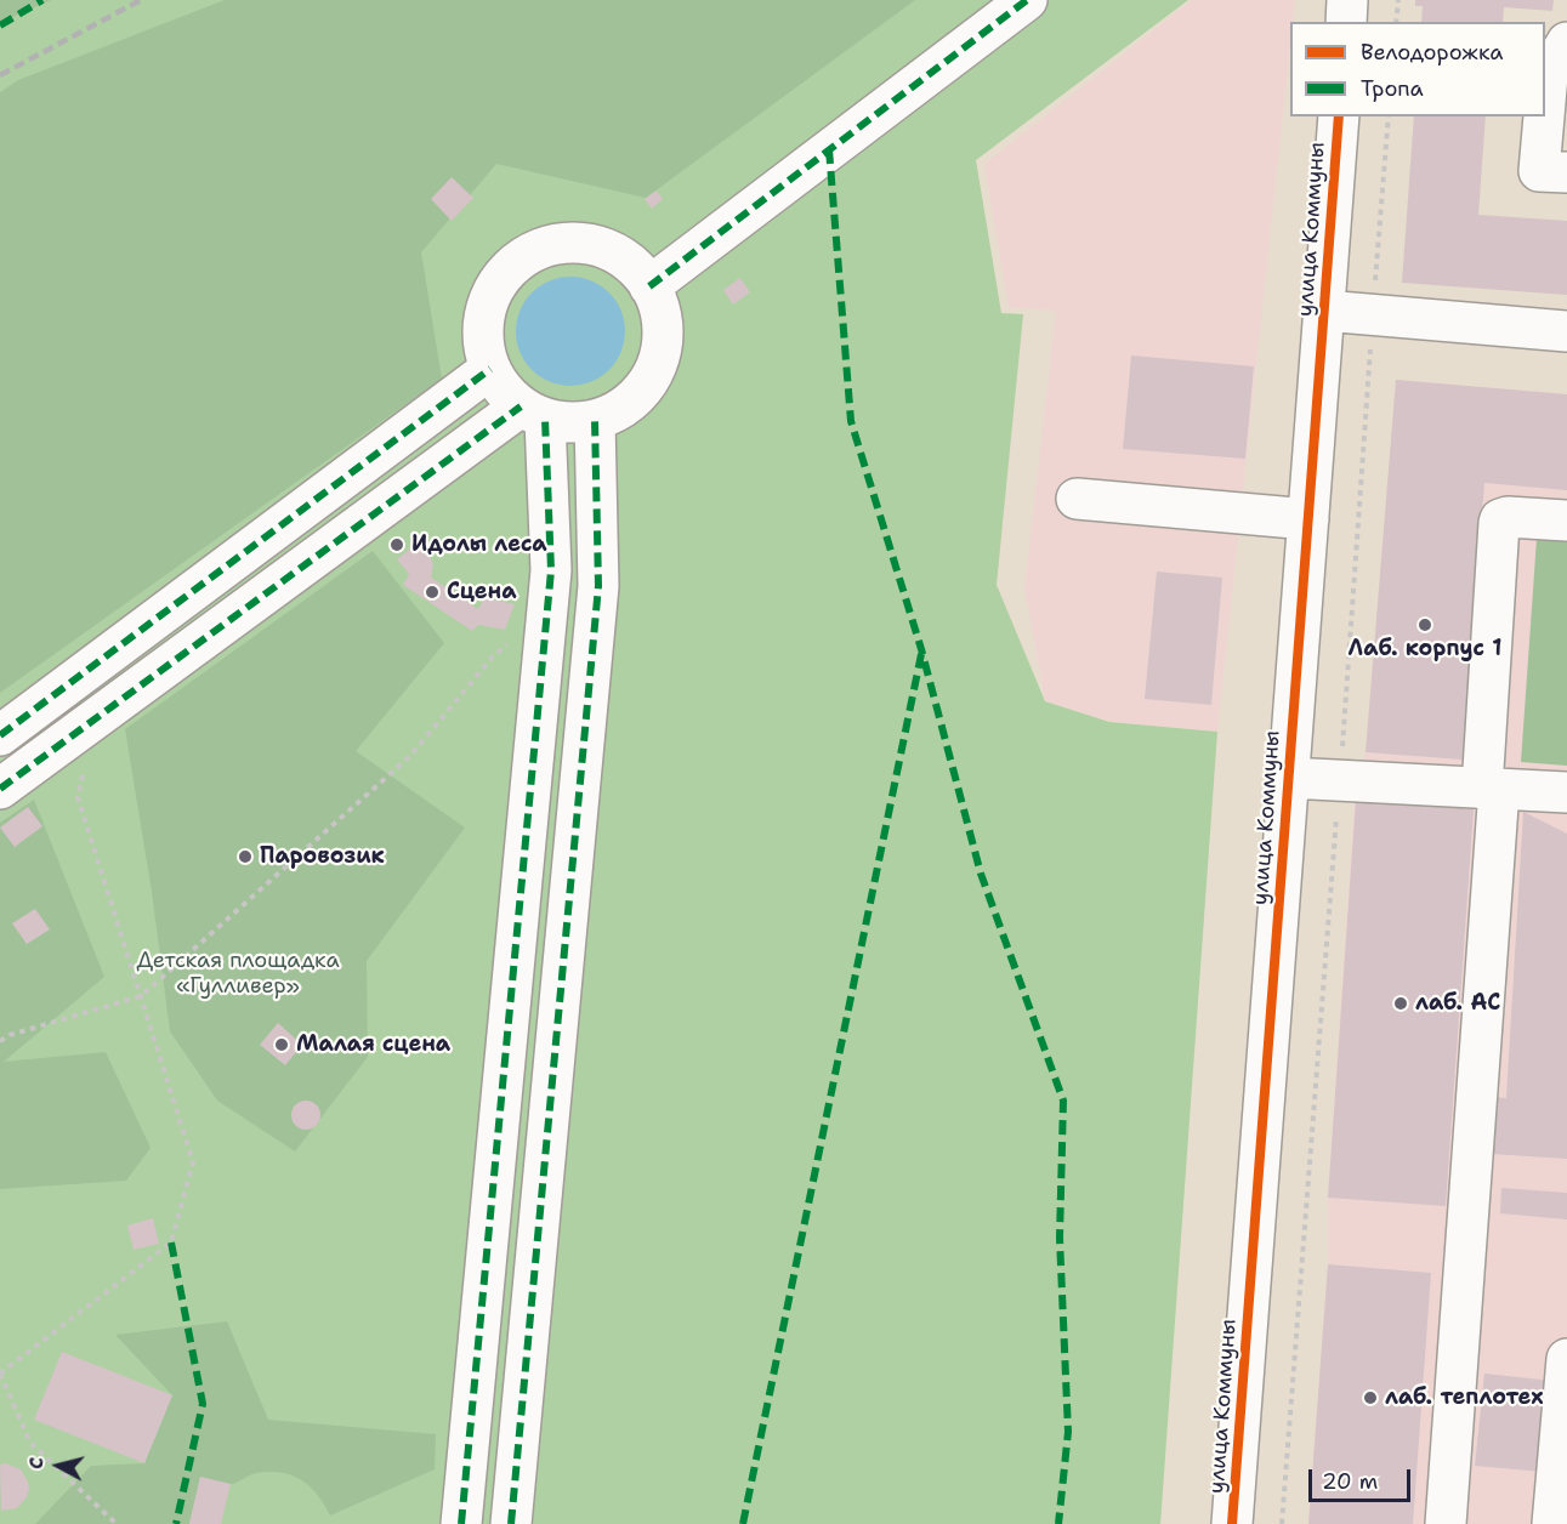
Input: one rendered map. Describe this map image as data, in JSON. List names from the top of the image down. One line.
{"streets":{"street":["улица Коммуны"]},"parks":["Детская площадка «Гулливер»"],"places":["Идолы леса","Сцена","Лаб. корпус 1","Паровозик","лаб. АС","Малая сцена","лаб. теплотех"],"legend":["Велодорожка","Тропа"],"scale_bar":"20 m","north":"left"}
